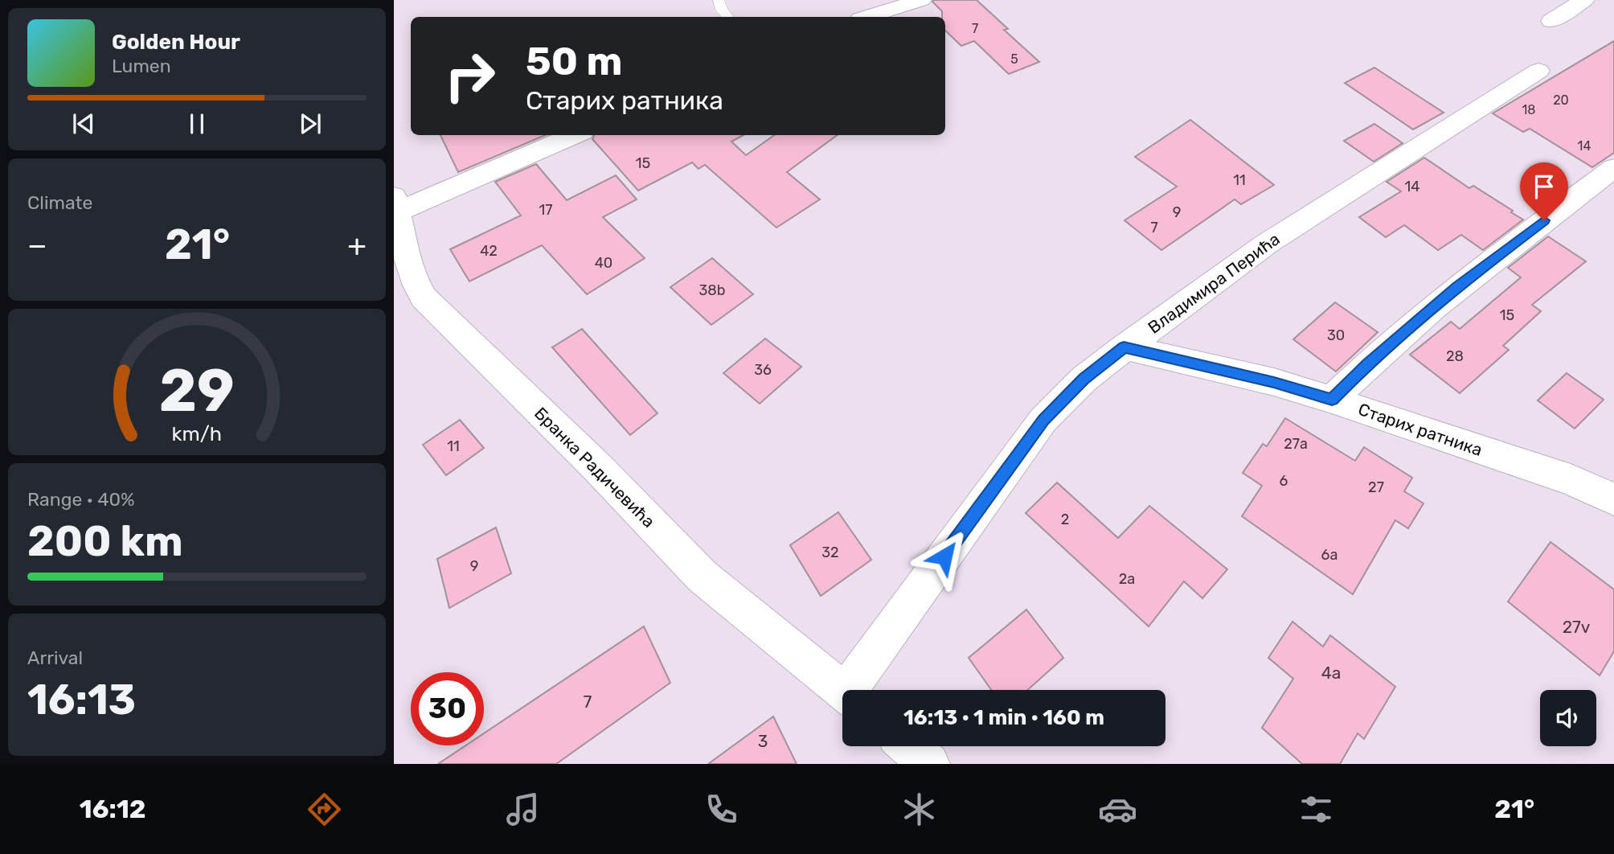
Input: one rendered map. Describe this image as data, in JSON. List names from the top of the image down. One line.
{"streets":{"street":["Владимира Перића","Старих ратника","Бранка Радичевића"]},"crossings":[["Владимира Перића","Старих ратника"]],"house_numbers":["7","5","20","18","14","15","11","14","17","9","7","42","40","38b","15","30","28","36","27a","11","6","27","2","32","6a","9","2a","27v","4a","7","3"],"page":{"turn":["50 m","Старих ратника"],"song":["Golden Hour","Lumen"],"tile":["Climate",["Range · 40%","200 km"],["Arrival","16:13"]],"heat":["−","21°","+"],"limit":"30","trip":"16:13 · 1 min · 160 m","tabs":["16:12","21°"],"gauge":["29","km/h"]}}
